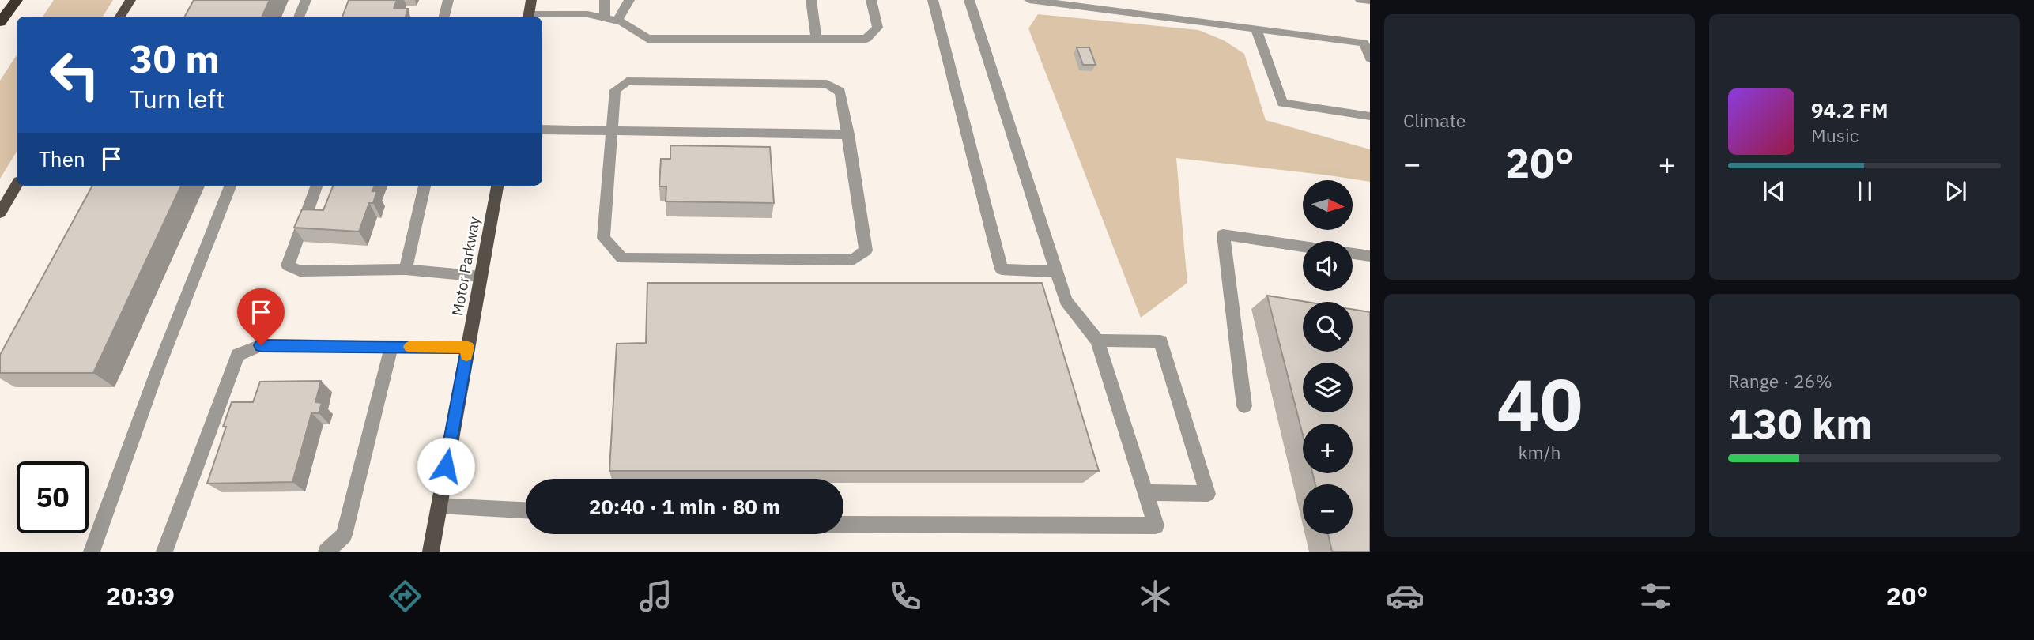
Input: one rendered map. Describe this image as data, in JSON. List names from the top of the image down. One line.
{"streets":{"main road":["Motor Parkway"]},"north":"right","page":{"tile":["Climate",["40","km/h"],["Range · 26%","130 km"]],"turn":["30 m","Turn left"],"song":["94.2 FM","Music"],"then":"Then","heat":["−","20°","+"],"map_buttons":["+","−"],"limit":"50","trip":"20:40 · 1 min · 80 m","tabs":["20:39","20°"]}}
